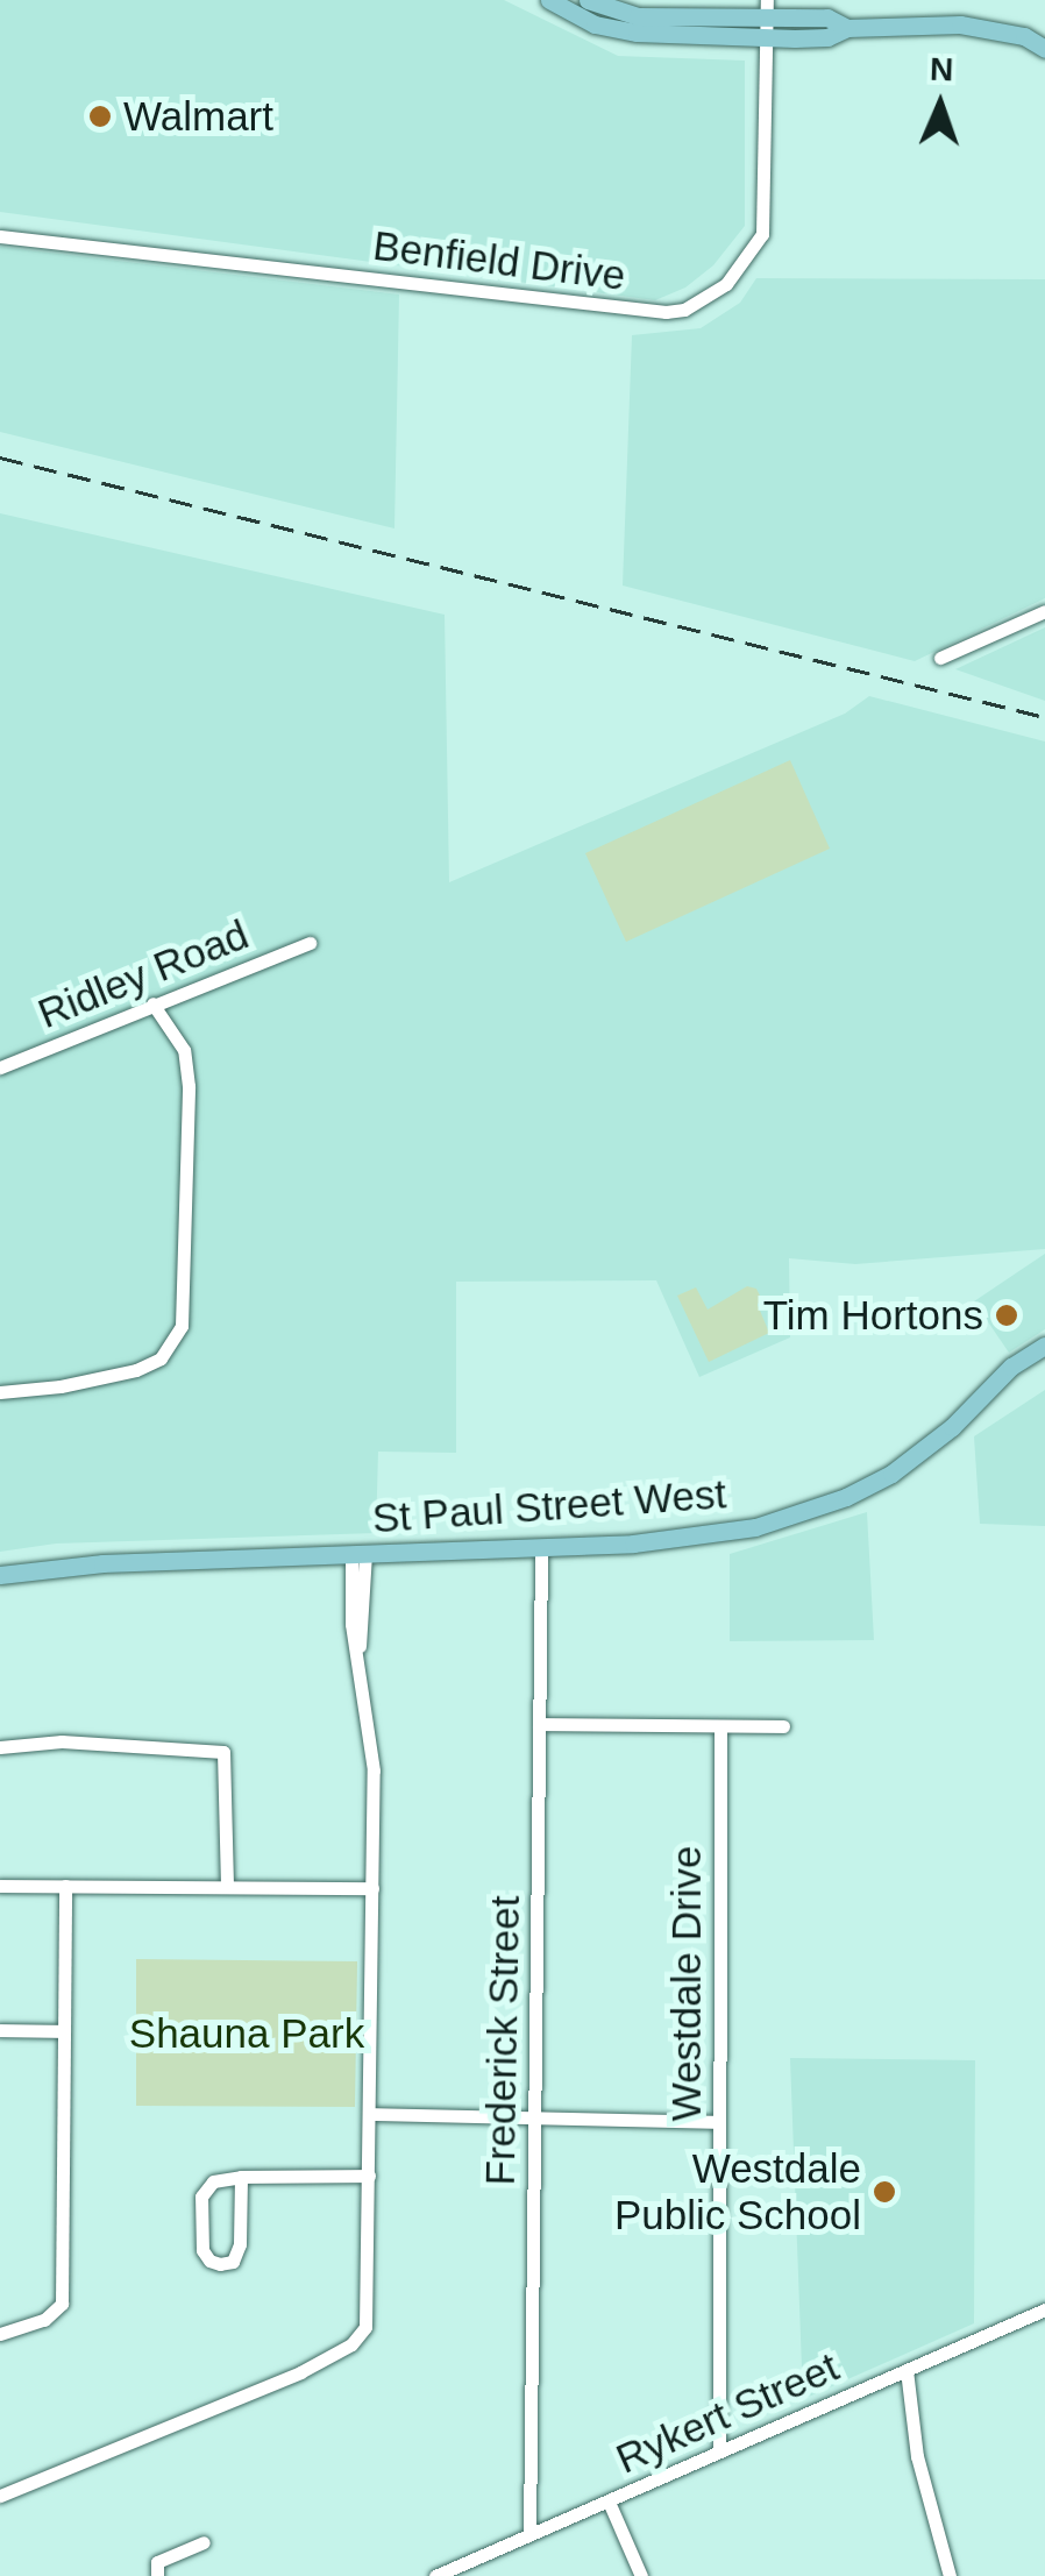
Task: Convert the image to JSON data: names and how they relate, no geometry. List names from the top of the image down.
{
  "streets": {
    "main road": ["St Paul Street West"],
    "street": [
      "Benfield Drive",
      "Ridley Road",
      "Westdale Drive",
      "Frederick Street",
      "Rykert Street"
    ]
  },
  "crossings": [
    ["St Paul Street West", "Frederick Street"],
    ["Westdale Drive", "Rykert Street"],
    ["Frederick Street", "Rykert Street"]
  ],
  "parks": ["Shauna Park"],
  "places": ["Walmart", "Tim Hortons", "Westdale Public School"],
  "north": "top"
}
